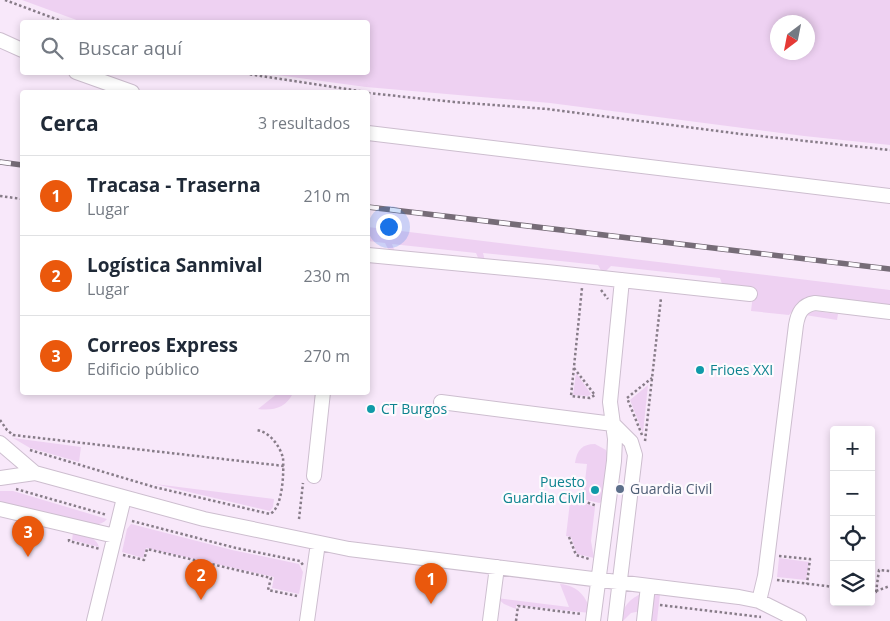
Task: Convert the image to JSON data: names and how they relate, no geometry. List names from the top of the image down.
{
  "places": [
    "Frioes XXI",
    "CT Burgos",
    "Guardia Civil",
    "Puesto Guardia Civil"
  ],
  "north": "bottom left",
  "page": {
    "search": "Buscar aquí",
    "heading": ["Cerca", "3 resultados"],
    "list": [
      {
        "mark": "1",
        "name": "Tracasa - Traserna",
        "note": "Lugar",
        "value": "210 m"
      },
      {
        "mark": "2",
        "name": "Logística Sanmival",
        "note": "Lugar",
        "value": "230 m"
      },
      {
        "mark": "3",
        "name": "Correos Express",
        "note": "Edificio público",
        "value": "270 m"
      }
    ],
    "map_buttons": ["+", "−"],
    "pins": ["3", "2", "1"]
  }
}
